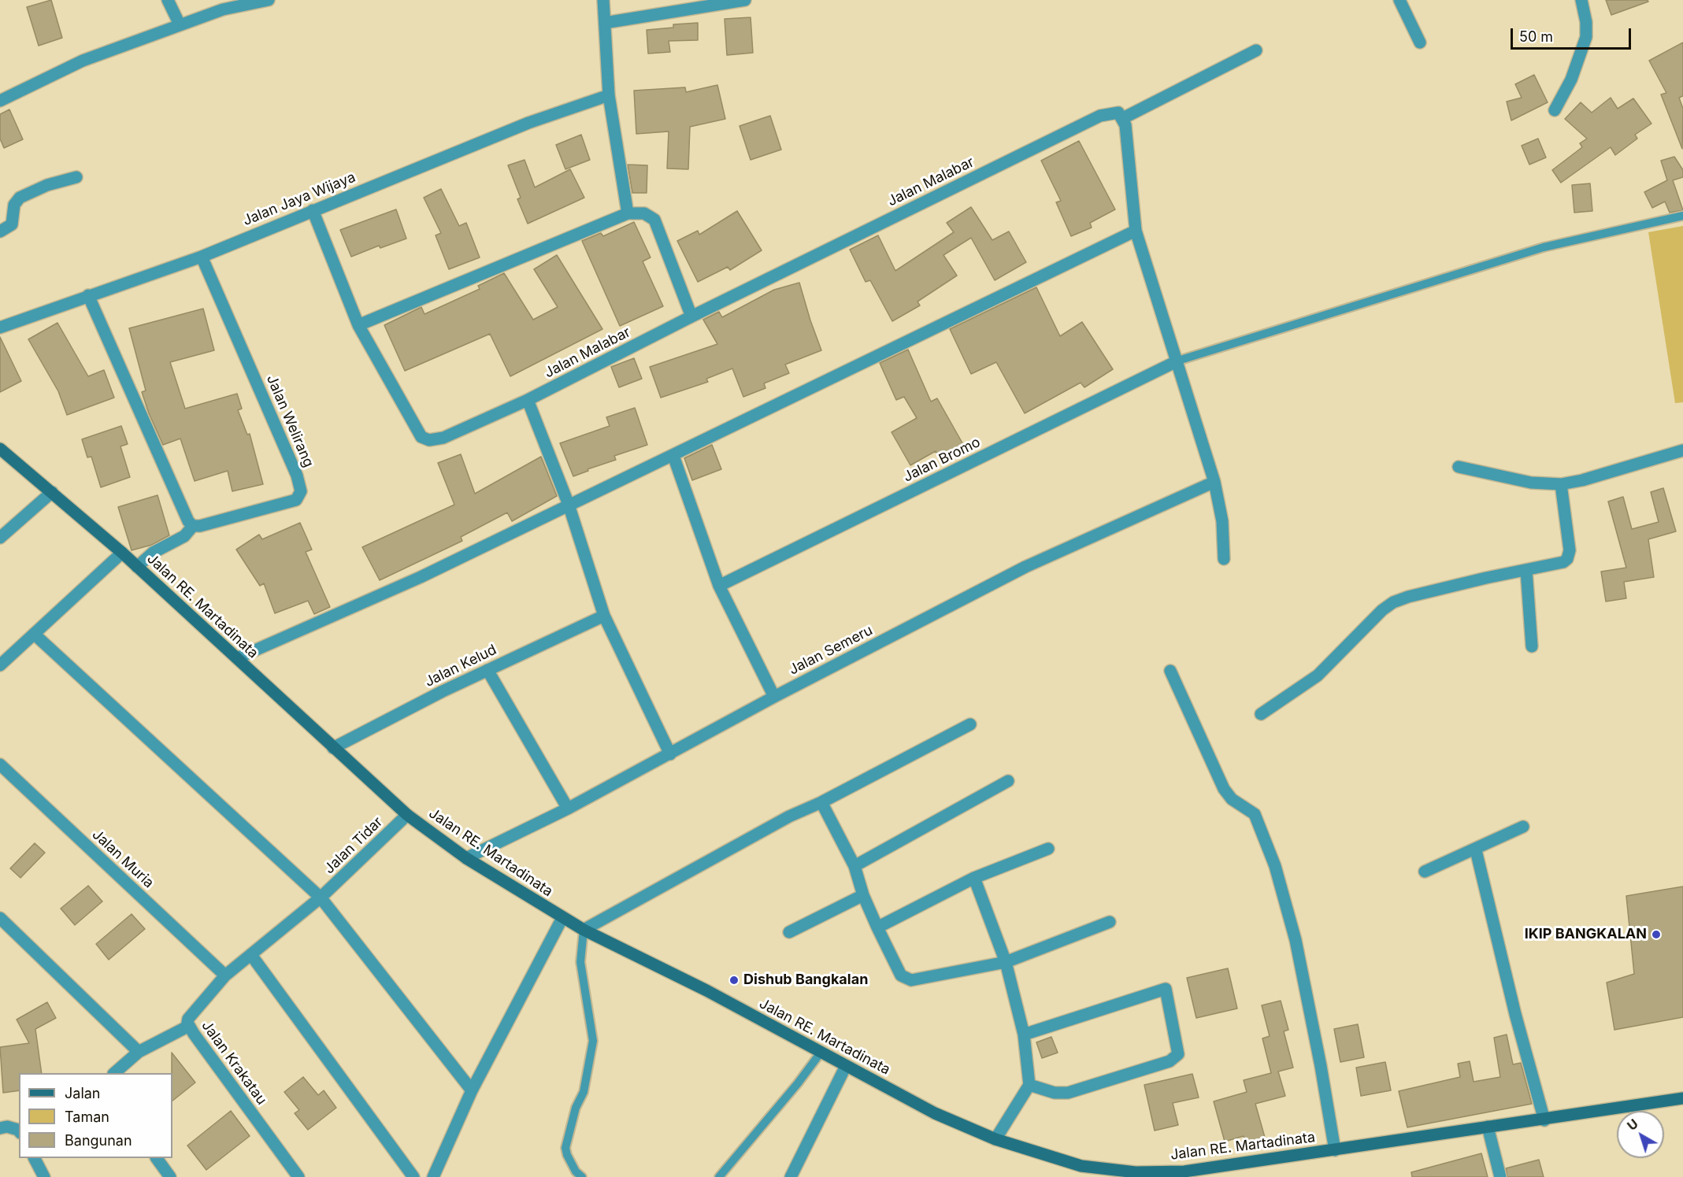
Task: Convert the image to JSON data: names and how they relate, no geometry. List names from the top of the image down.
{
  "streets": {
    "main road": ["Jalan RE. Martadinata"],
    "street": [
      "Jalan Malabar",
      "Jalan Jaya Wijaya",
      "Jalan Welirang",
      "Jalan Bromo",
      "Jalan Semeru",
      "Jalan Kelud",
      "Jalan Tidar",
      "Jalan Muria",
      "Jalan Krakatau"
    ]
  },
  "crossings": [
    ["Jalan Jaya Wijaya", "Jalan Welirang"],
    ["Jalan RE. Martadinata", "Jalan Semeru"],
    ["Jalan RE. Martadinata", "Jalan Kelud"],
    ["Jalan RE. Martadinata", "Jalan Tidar"],
    ["Jalan Tidar", "Jalan Krakatau"],
    ["Jalan Muria", "Jalan Krakatau"]
  ],
  "places": ["IKIP BANGKALAN", "Dishub Bangkalan"],
  "legend": ["Jalan", "Taman", "Bangunan"],
  "scale_bar": "50 m",
  "north": "top left"
}
